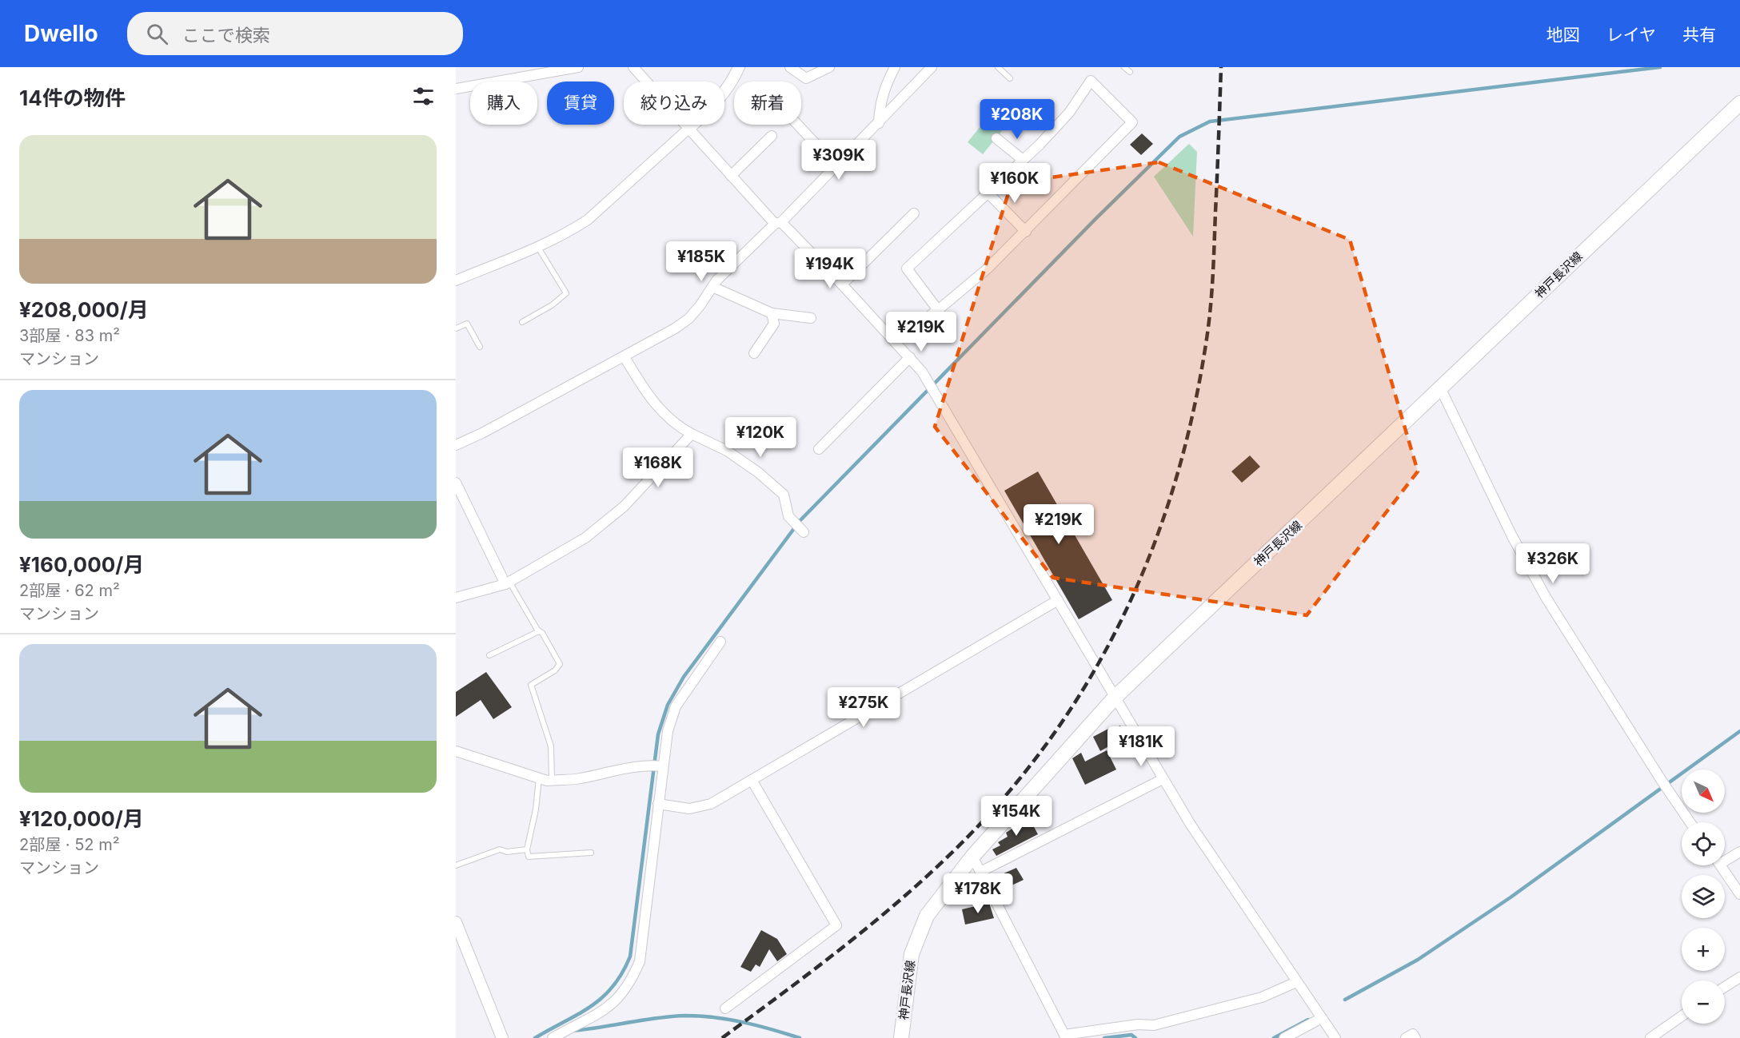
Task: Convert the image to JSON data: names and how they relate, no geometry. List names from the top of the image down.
{
  "streets": {
    "main road": ["神戸長沢線"]
  },
  "north": "bottom right",
  "page": {
    "header": "Dwello",
    "search": "ここで検索",
    "nav": ["地図", "レイヤ", "共有"],
    "heading": "14件の物件",
    "chip": [
      "購入",
      "賃貸",
      "絞り込み",
      "新着"
    ],
    "price": [
      "¥208K",
      "¥309K",
      "¥160K",
      "¥185K",
      "¥194K",
      "¥219K",
      "¥120K",
      "¥168K",
      "¥219K",
      "¥326K",
      "¥275K",
      "¥181K",
      "¥154K",
      "¥178K"
    ],
    "list": [
      {
        "name": "¥208,000/月",
        "note": "3部屋 · 83 m² · マンション"
      },
      {
        "name": "¥160,000/月",
        "note": "2部屋 · 62 m² · マンション"
      },
      {
        "name": "¥120,000/月",
        "note": "2部屋 · 52 m² · マンション"
      }
    ],
    "map_buttons": ["+", "−"]
  }
}
